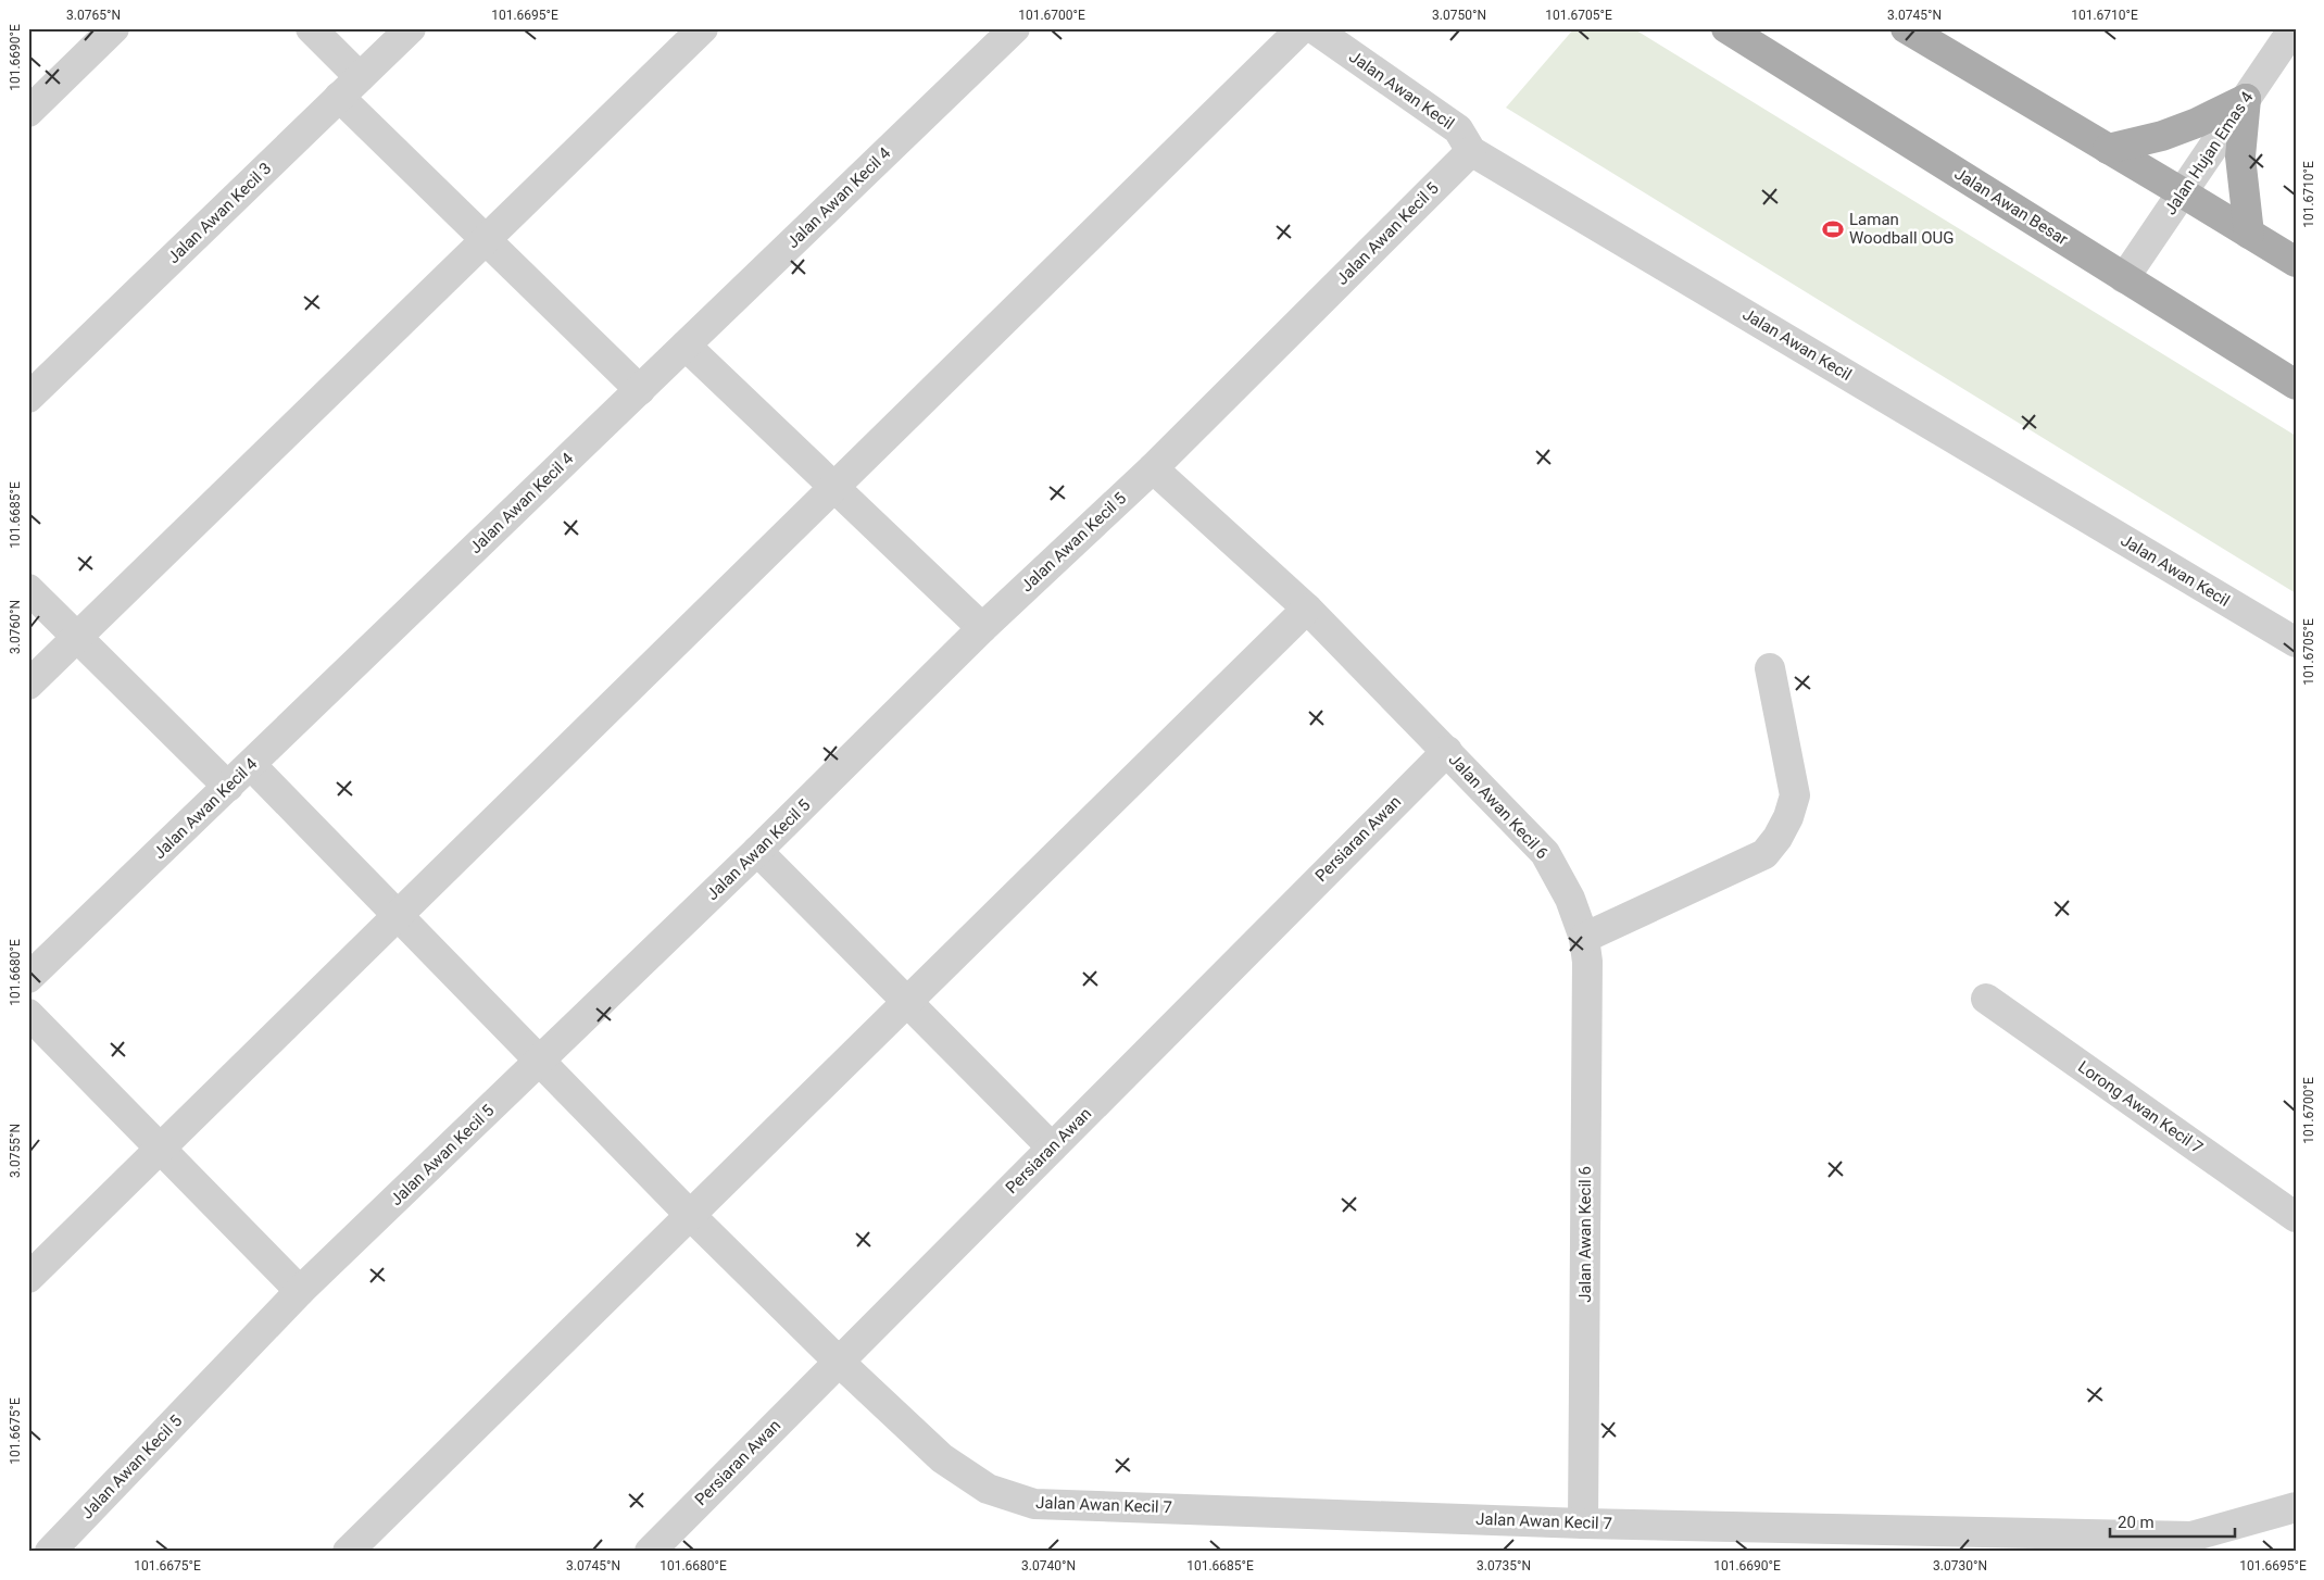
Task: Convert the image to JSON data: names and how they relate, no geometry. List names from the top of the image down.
{
  "streets": {
    "main road": ["Jalan Awan Besar"],
    "street": [
      "Jalan Awan Kecil",
      "Jalan Hujan Emas 4",
      "Jalan Awan Kecil 4",
      "Jalan Awan Kecil 3",
      "Jalan Awan Kecil 5",
      "Jalan Awan Kecil 6",
      "Persiaran Awan",
      "Lorong Awan Kecil 7",
      "Jalan Awan Kecil 7"
    ]
  },
  "crossings": [
    ["Jalan Awan Kecil", "Jalan Awan Kecil 5"],
    ["Jalan Hujan Emas 4", "Jalan Awan Besar"],
    ["Jalan Awan Kecil 4", "Jalan Awan Kecil 7"],
    ["Jalan Awan Kecil 5", "Jalan Awan Kecil 6"],
    ["Jalan Awan Kecil 5", "Jalan Awan Kecil 7"],
    ["Jalan Awan Kecil 6", "Persiaran Awan"],
    ["Jalan Awan Kecil 6", "Jalan Awan Kecil 7"],
    ["Persiaran Awan", "Jalan Awan Kecil 7"]
  ],
  "places": {
    "sports": ["Laman Woodball OUG"]
  },
  "scale_bar": "20 m",
  "coordinates": [
    "3.0765°N",
    "101.6695°E",
    "101.6700°E",
    "3.0750°N",
    "101.6705°E",
    "3.0745°N",
    "101.6710°E",
    "101.6690°E",
    "101.6685°E",
    "3.0760°N",
    "101.6680°E",
    "3.0755°N",
    "101.6675°E",
    "3.0740°N",
    "3.0735°N",
    "3.0730°N"
  ]
}
